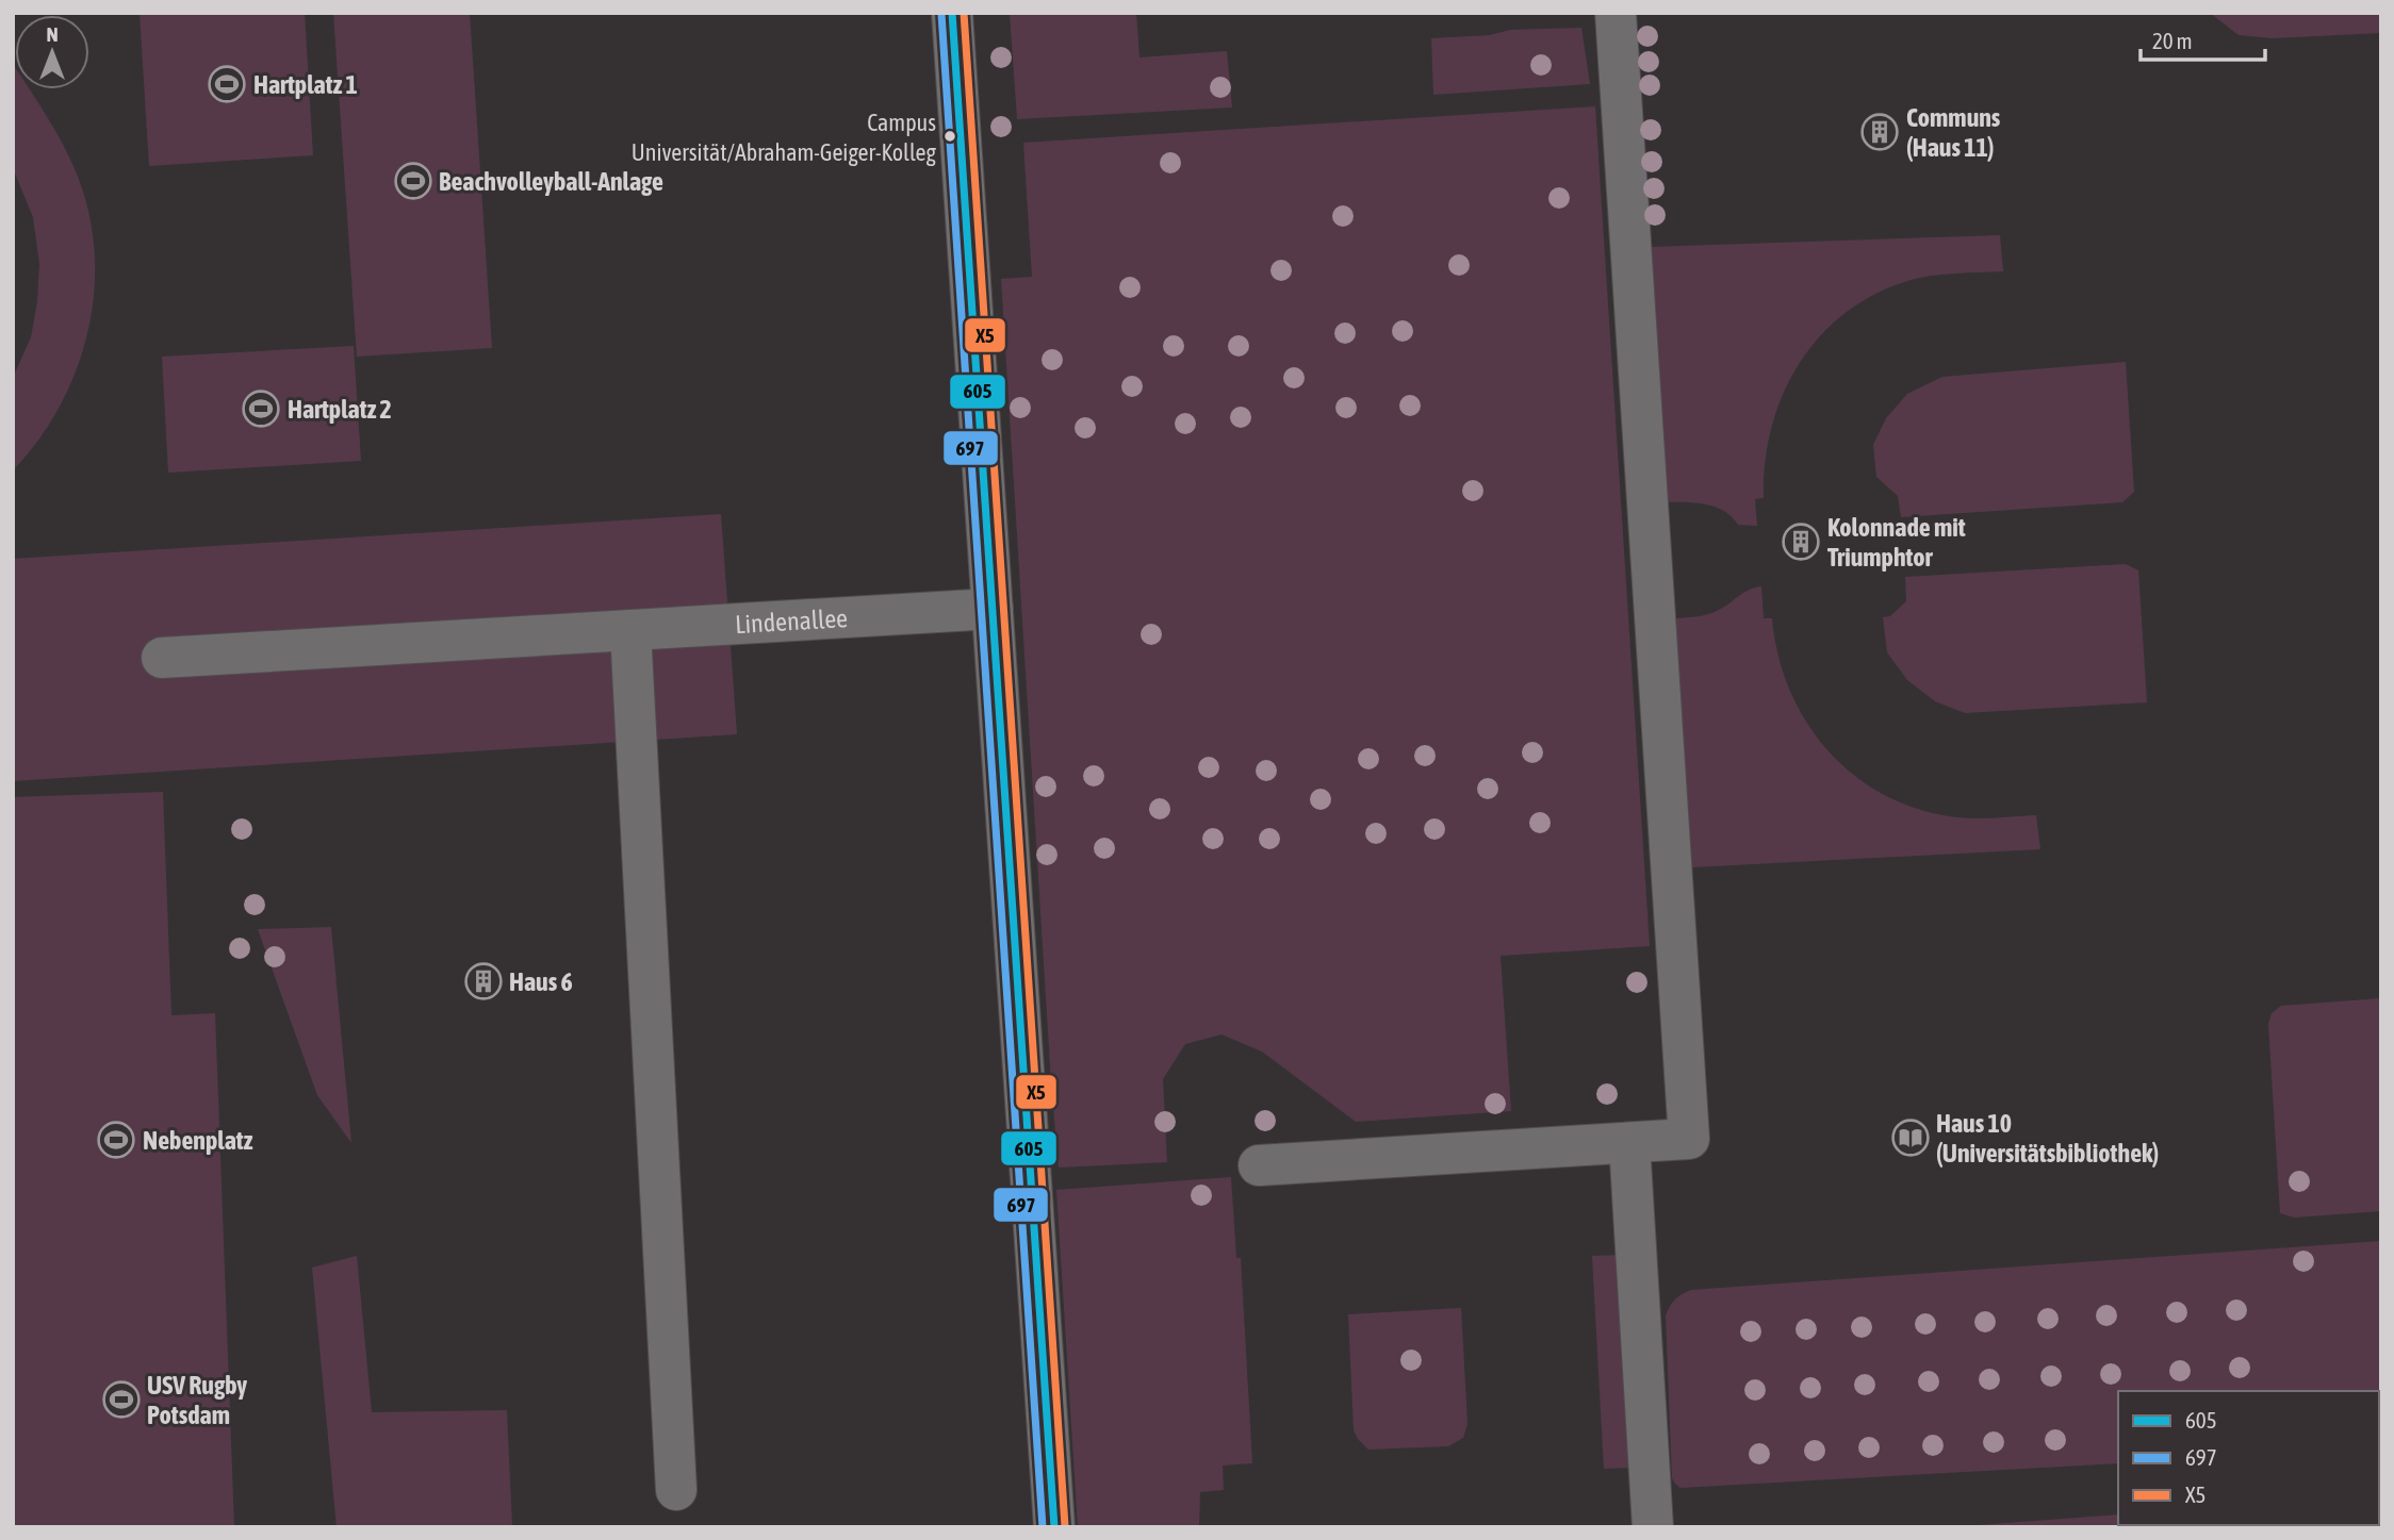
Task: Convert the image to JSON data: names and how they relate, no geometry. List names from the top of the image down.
{
  "streets": {
    "street": ["Lindenallee"]
  },
  "places": {
    "sports": [
      "Hartplatz 1",
      "Beachvolleyball-Anlage",
      "Hartplatz 2",
      "Nebenplatz",
      "USV Rugby Potsdam"
    ],
    "building": ["Communs (Haus 11)", "Kolonnade mit Triumphtor", "Haus 6"],
    "other": ["Campus Universität/Abraham-Geiger-Kolleg"],
    "library": ["Haus 10 (Universitätsbibliothek)"]
  },
  "lines": ["transit line 605", "transit line X5", "transit line 697"],
  "legend": ["605", "697", "X5"],
  "scale_bar": "20 m",
  "north": "top"
}
